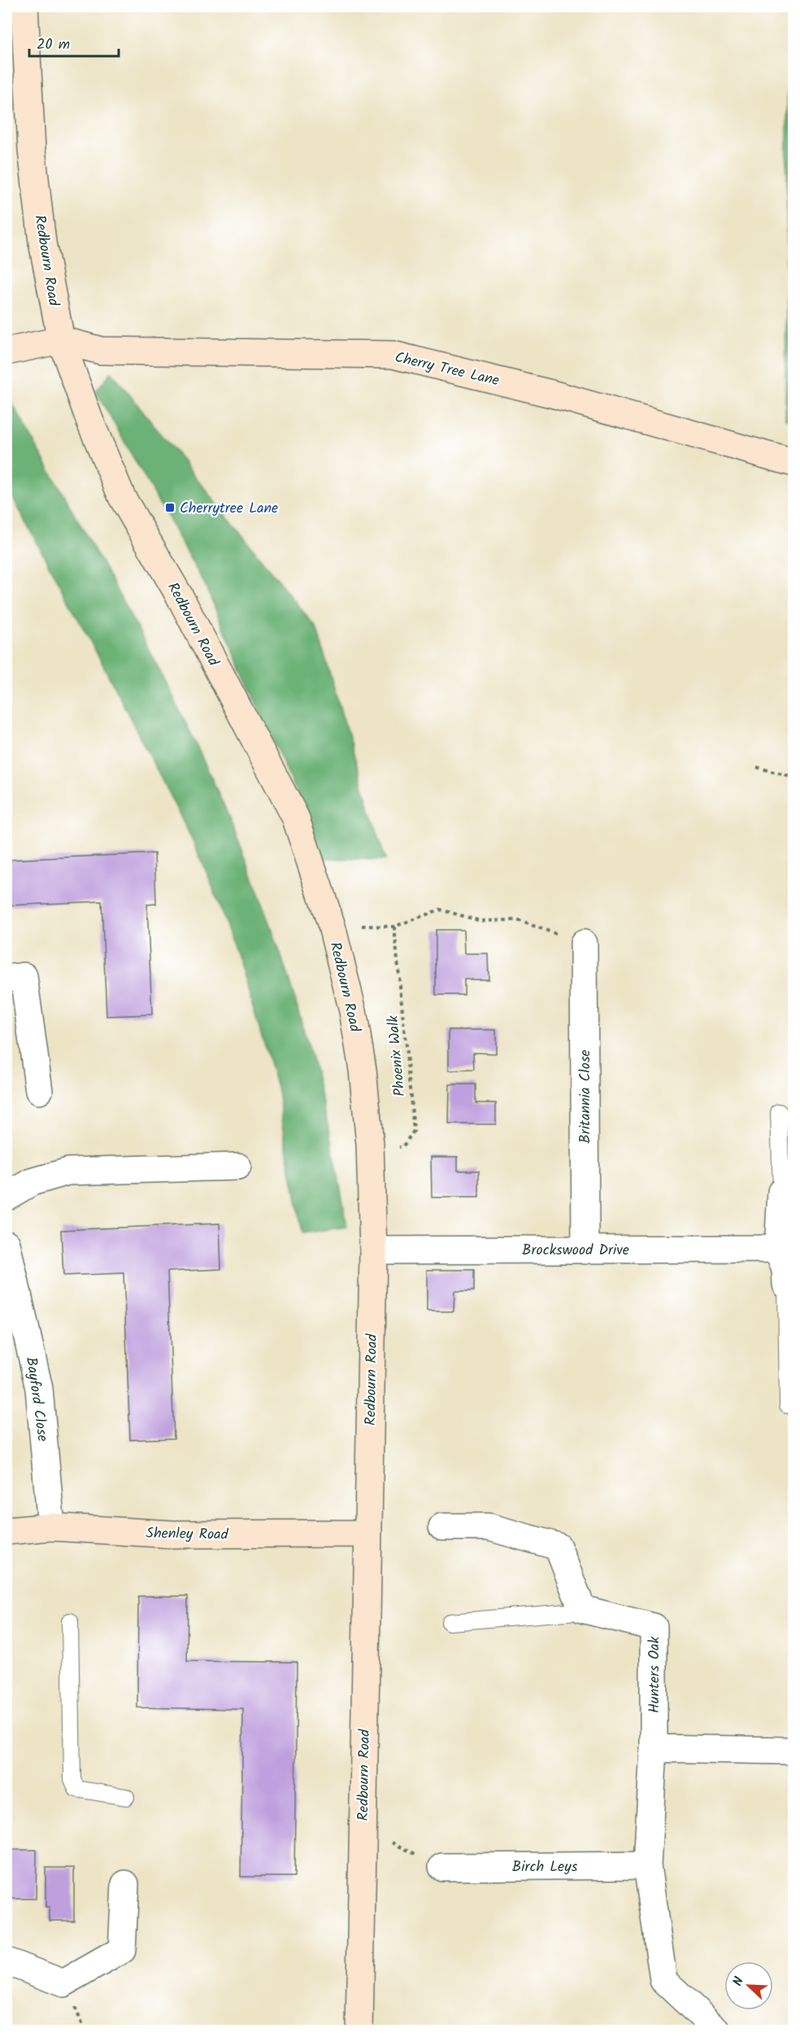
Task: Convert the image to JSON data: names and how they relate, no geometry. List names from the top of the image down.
{
  "streets": {
    "main road": ["Redbourn Road", "Cherry Tree Lane", "Shenley Road"],
    "street": [
      "Britannia Close",
      "Brockswood Drive",
      "Bayford Close",
      "Hunters Oak",
      "Birch Leys"
    ],
    "path": ["Phoenix Walk"]
  },
  "crossings": [
    ["Redbourn Road", "Cherry Tree Lane"],
    ["Redbourn Road", "Phoenix Walk"],
    ["Redbourn Road", "Brockswood Drive"],
    ["Redbourn Road", "Shenley Road"],
    ["Britannia Close", "Brockswood Drive"],
    ["Bayford Close", "Shenley Road"],
    ["Hunters Oak", "Birch Leys"]
  ],
  "places": {
    "transit": ["Cherrytree Lane"]
  },
  "scale_bar": "20 m",
  "north": "top left"
}
